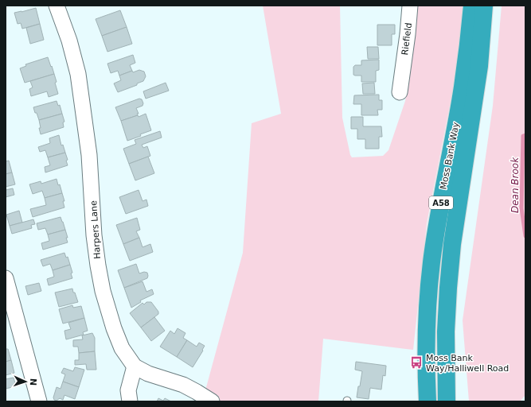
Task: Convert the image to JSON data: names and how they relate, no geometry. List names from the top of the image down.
{
  "streets": {
    "highway": ["Moss Bank Way", "A58"],
    "street": ["Riefield", "Harpers Lane"]
  },
  "water": ["Dean Brook"],
  "places": {
    "bus stop": ["Moss Bank Way/Halliwell Road"]
  },
  "north": "right"
}
